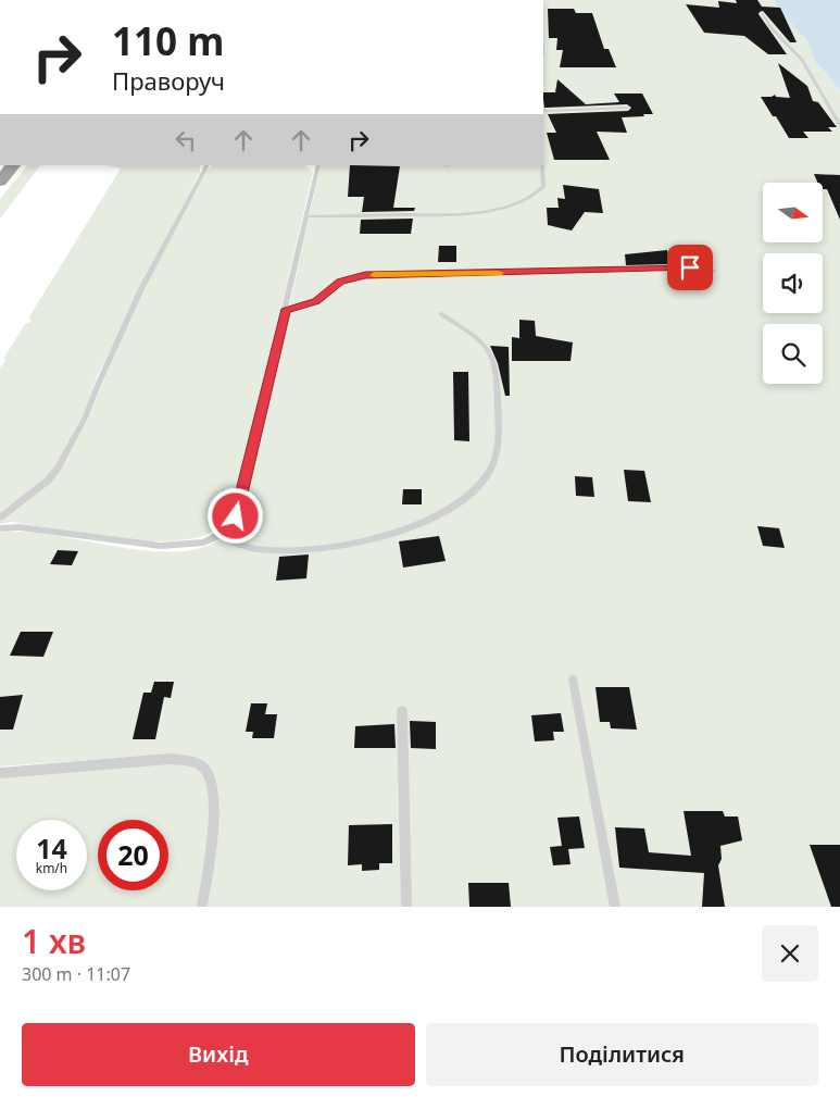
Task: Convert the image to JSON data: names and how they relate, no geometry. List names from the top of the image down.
{
  "north": "right",
  "page": {
    "turn": ["110 m", "Праворуч"],
    "speed": "14 km/h",
    "limit": "20",
    "heading": ["1 хв", "300 m · 11:07"],
    "buttons": ["Вихід", "Поділитися"]
  }
}
